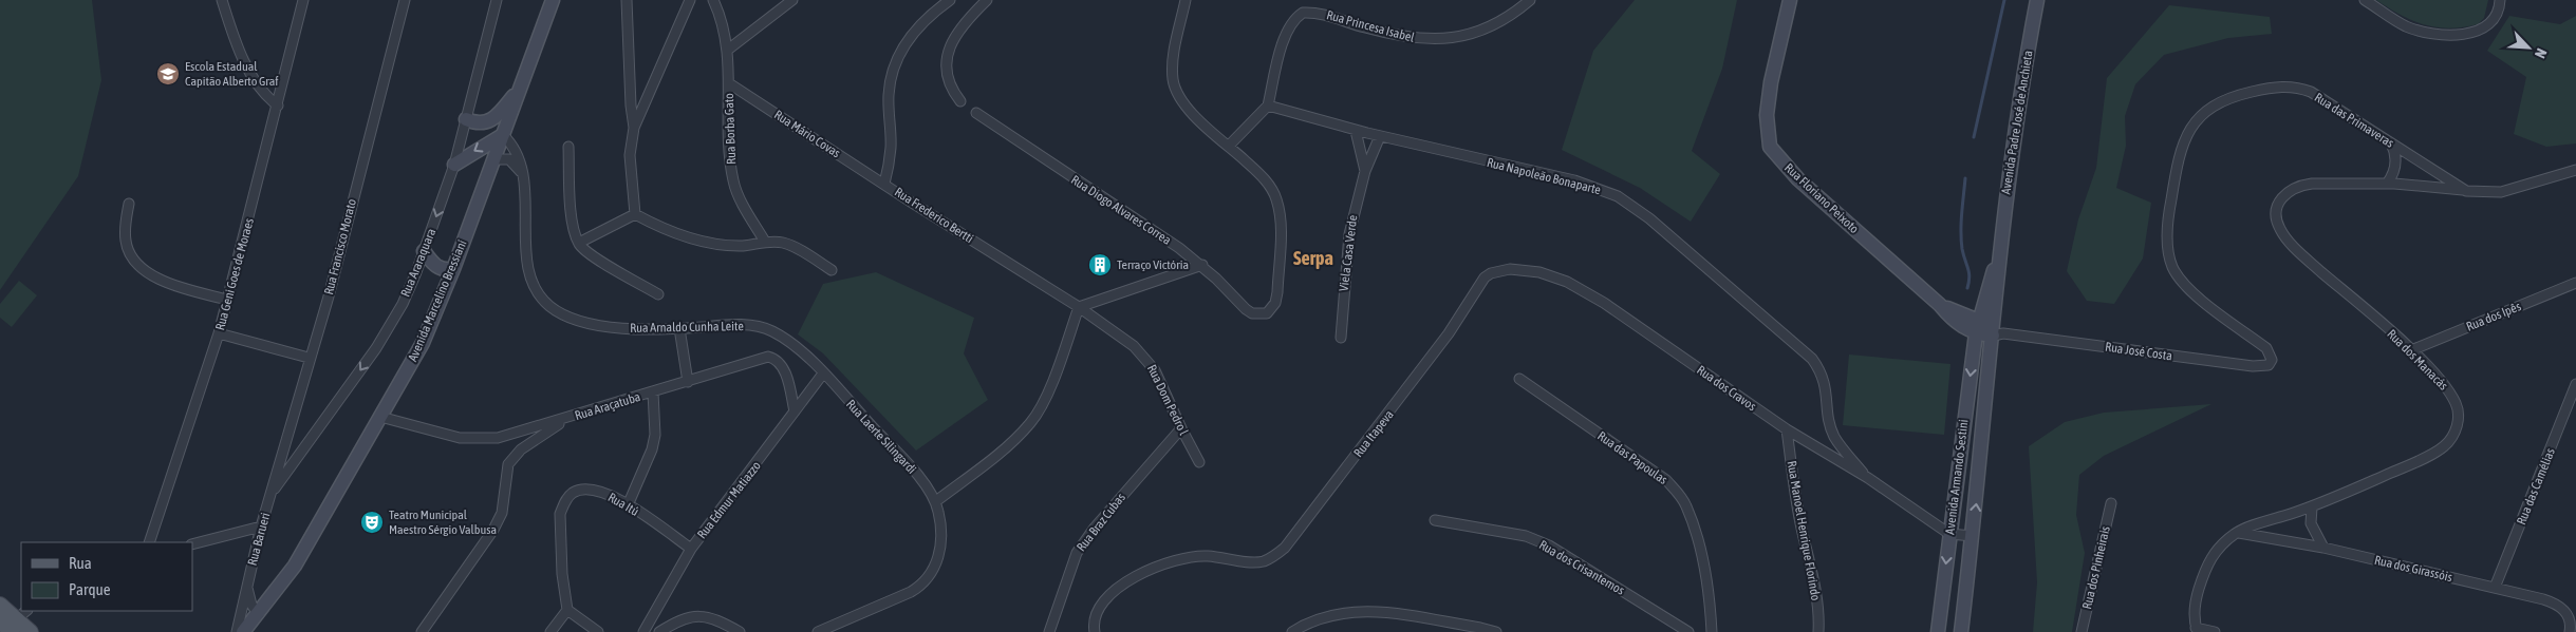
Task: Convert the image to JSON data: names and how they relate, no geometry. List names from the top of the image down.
{
  "streets": {
    "street": [
      "Rua Princesa Isabel",
      "Rua das Primaveras",
      "Avenida Padre José de Anchieta",
      "Rua Borba Gato",
      "Rua Mário Covas",
      "Rua Napoleão Bonaparte",
      "Rua Floriano Peixoto",
      "Rua Diogo Alvares Correa",
      "Rua Frederico Bertti",
      "Rua Francisco Morato",
      "Viela Casa Verde",
      "Rua Araraquara",
      "Rua Geni Goes de Moraes",
      "Avenida Marcelino Bressiani",
      "Rua dos Ipês",
      "Rua Arnaldo Cunha Leite",
      "Rua José Costa",
      "Rua dos Manacás",
      "Rua dos Cravos",
      "Rua Dom Pedro l",
      "Rua Araçatuba",
      "Rua Itapeva",
      "Rua Laerte Silingardi",
      "Rua das Papoulas",
      "Avenida Armando Sestini",
      "Rua das Camélias",
      "Rua Edmur Matiazzo",
      "Rua Itú",
      "Rua Braz Cubas",
      "Rua Manoel Henrique Florindo",
      "Rua Barueri",
      "Rua dos Crisantemos",
      "Rua dos Pinheirais",
      "Rua dos Girassóis"
    ]
  },
  "crossings": [
    ["Rua Princesa Isabel", "Rua Napoleão Bonaparte"],
    ["Rua das Primaveras", "Rua José Costa"],
    ["Rua das Primaveras", "Rua dos Manacás"],
    ["Avenida Padre José de Anchieta", "Avenida Armando Sestini"],
    ["Rua Borba Gato", "Rua Mário Covas"],
    ["Rua Mário Covas", "Rua Frederico Bertti"],
    ["Rua Napoleão Bonaparte", "Viela Casa Verde"],
    ["Rua Napoleão Bonaparte", "Rua dos Cravos"],
    ["Rua Floriano Peixoto", "Rua José Costa"],
    ["Rua Floriano Peixoto", "Avenida Armando Sestini"],
    ["Rua Frederico Bertti", "Rua Dom Pedro l"],
    ["Rua Francisco Morato", "Rua Araraquara"],
    ["Rua Francisco Morato", "Rua Barueri"],
    ["Rua Araraquara", "Rua Barueri"],
    ["Avenida Marcelino Bressiani", "Rua Arnaldo Cunha Leite"],
    ["Avenida Marcelino Bressiani", "Rua Araçatuba"],
    ["Rua dos Ipês", "Rua dos Manacás"],
    ["Rua Arnaldo Cunha Leite", "Rua Laerte Silingardi"],
    ["Rua Arnaldo Cunha Leite", "Rua Edmur Matiazzo"],
    ["Rua José Costa", "Avenida Armando Sestini"],
    ["Rua dos Manacás", "Rua dos Girassóis"],
    ["Rua dos Cravos", "Rua Itapeva"],
    ["Rua dos Cravos", "Avenida Armando Sestini"],
    ["Rua dos Cravos", "Rua Manoel Henrique Florindo"],
    ["Rua Dom Pedro l", "Rua Braz Cubas"],
    ["Rua Araçatuba", "Rua Edmur Matiazzo"],
    ["Rua Laerte Silingardi", "Rua Edmur Matiazzo"],
    ["Rua das Camélias", "Rua dos Girassóis"],
    ["Rua Edmur Matiazzo", "Rua Itú"]
  ],
  "one_way": ["Rua Araraquara"],
  "districts": ["Serpa"],
  "places": {
    "school or university": ["Escola Estadual Capitão Alberto Graf"],
    "building": ["Terraço Victória"],
    "theatre": ["Teatro Municipal Maestro Sérgio Valbusa"]
  },
  "legend": ["Rua", "Parque"],
  "north": "bottom right"
}
